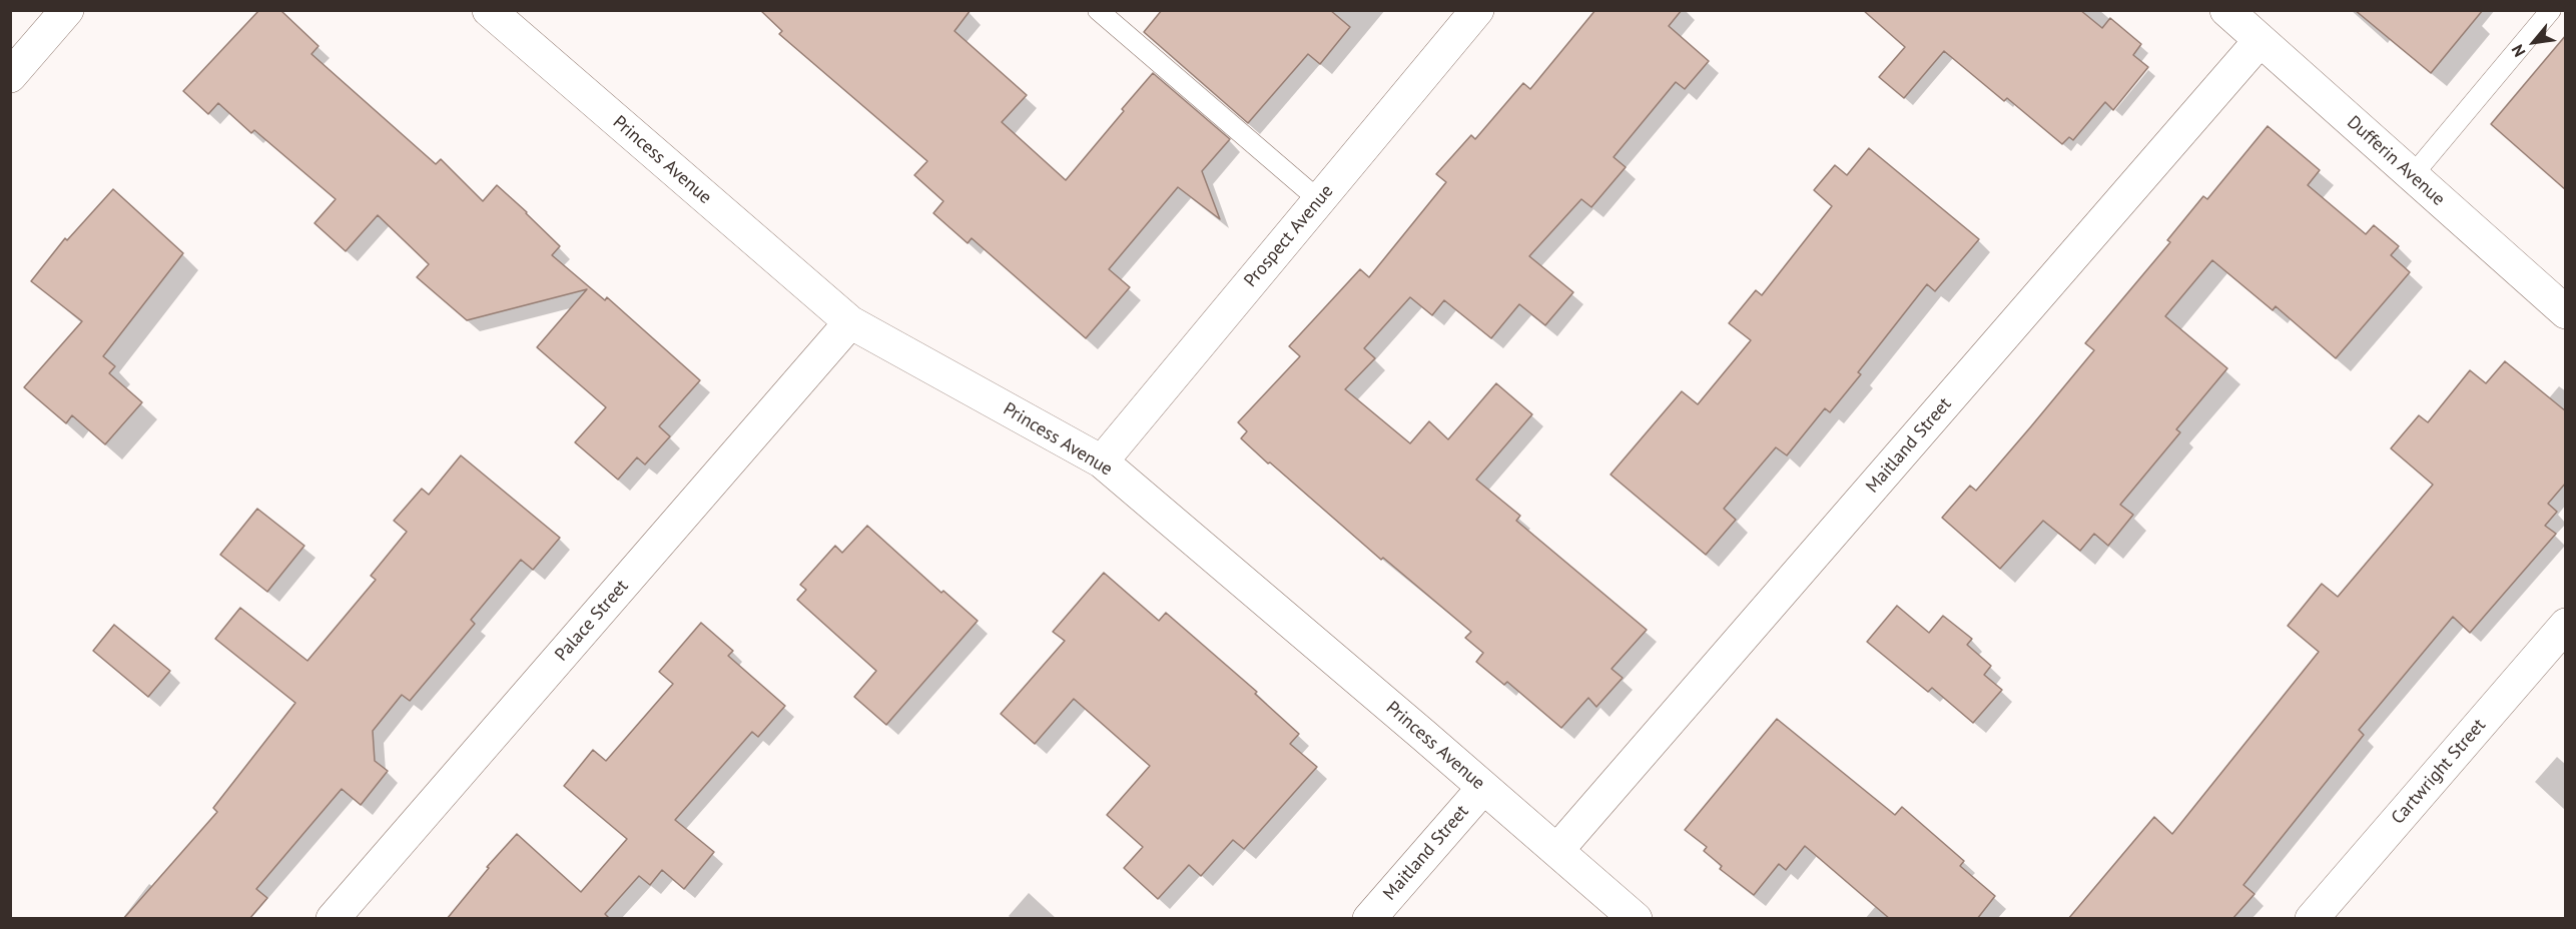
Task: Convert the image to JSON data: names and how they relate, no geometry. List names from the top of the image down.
{
  "streets": {
    "street": [
      "Princess Avenue",
      "Dufferin Avenue",
      "Prospect Avenue",
      "Maitland Street",
      "Palace Street",
      "Cartwright Street"
    ]
  },
  "crossings": [
    ["Princess Avenue", "Prospect Avenue"],
    ["Princess Avenue", "Maitland Street"],
    ["Princess Avenue", "Palace Street"],
    ["Dufferin Avenue", "Maitland Street"]
  ],
  "north": "bottom left"
}
